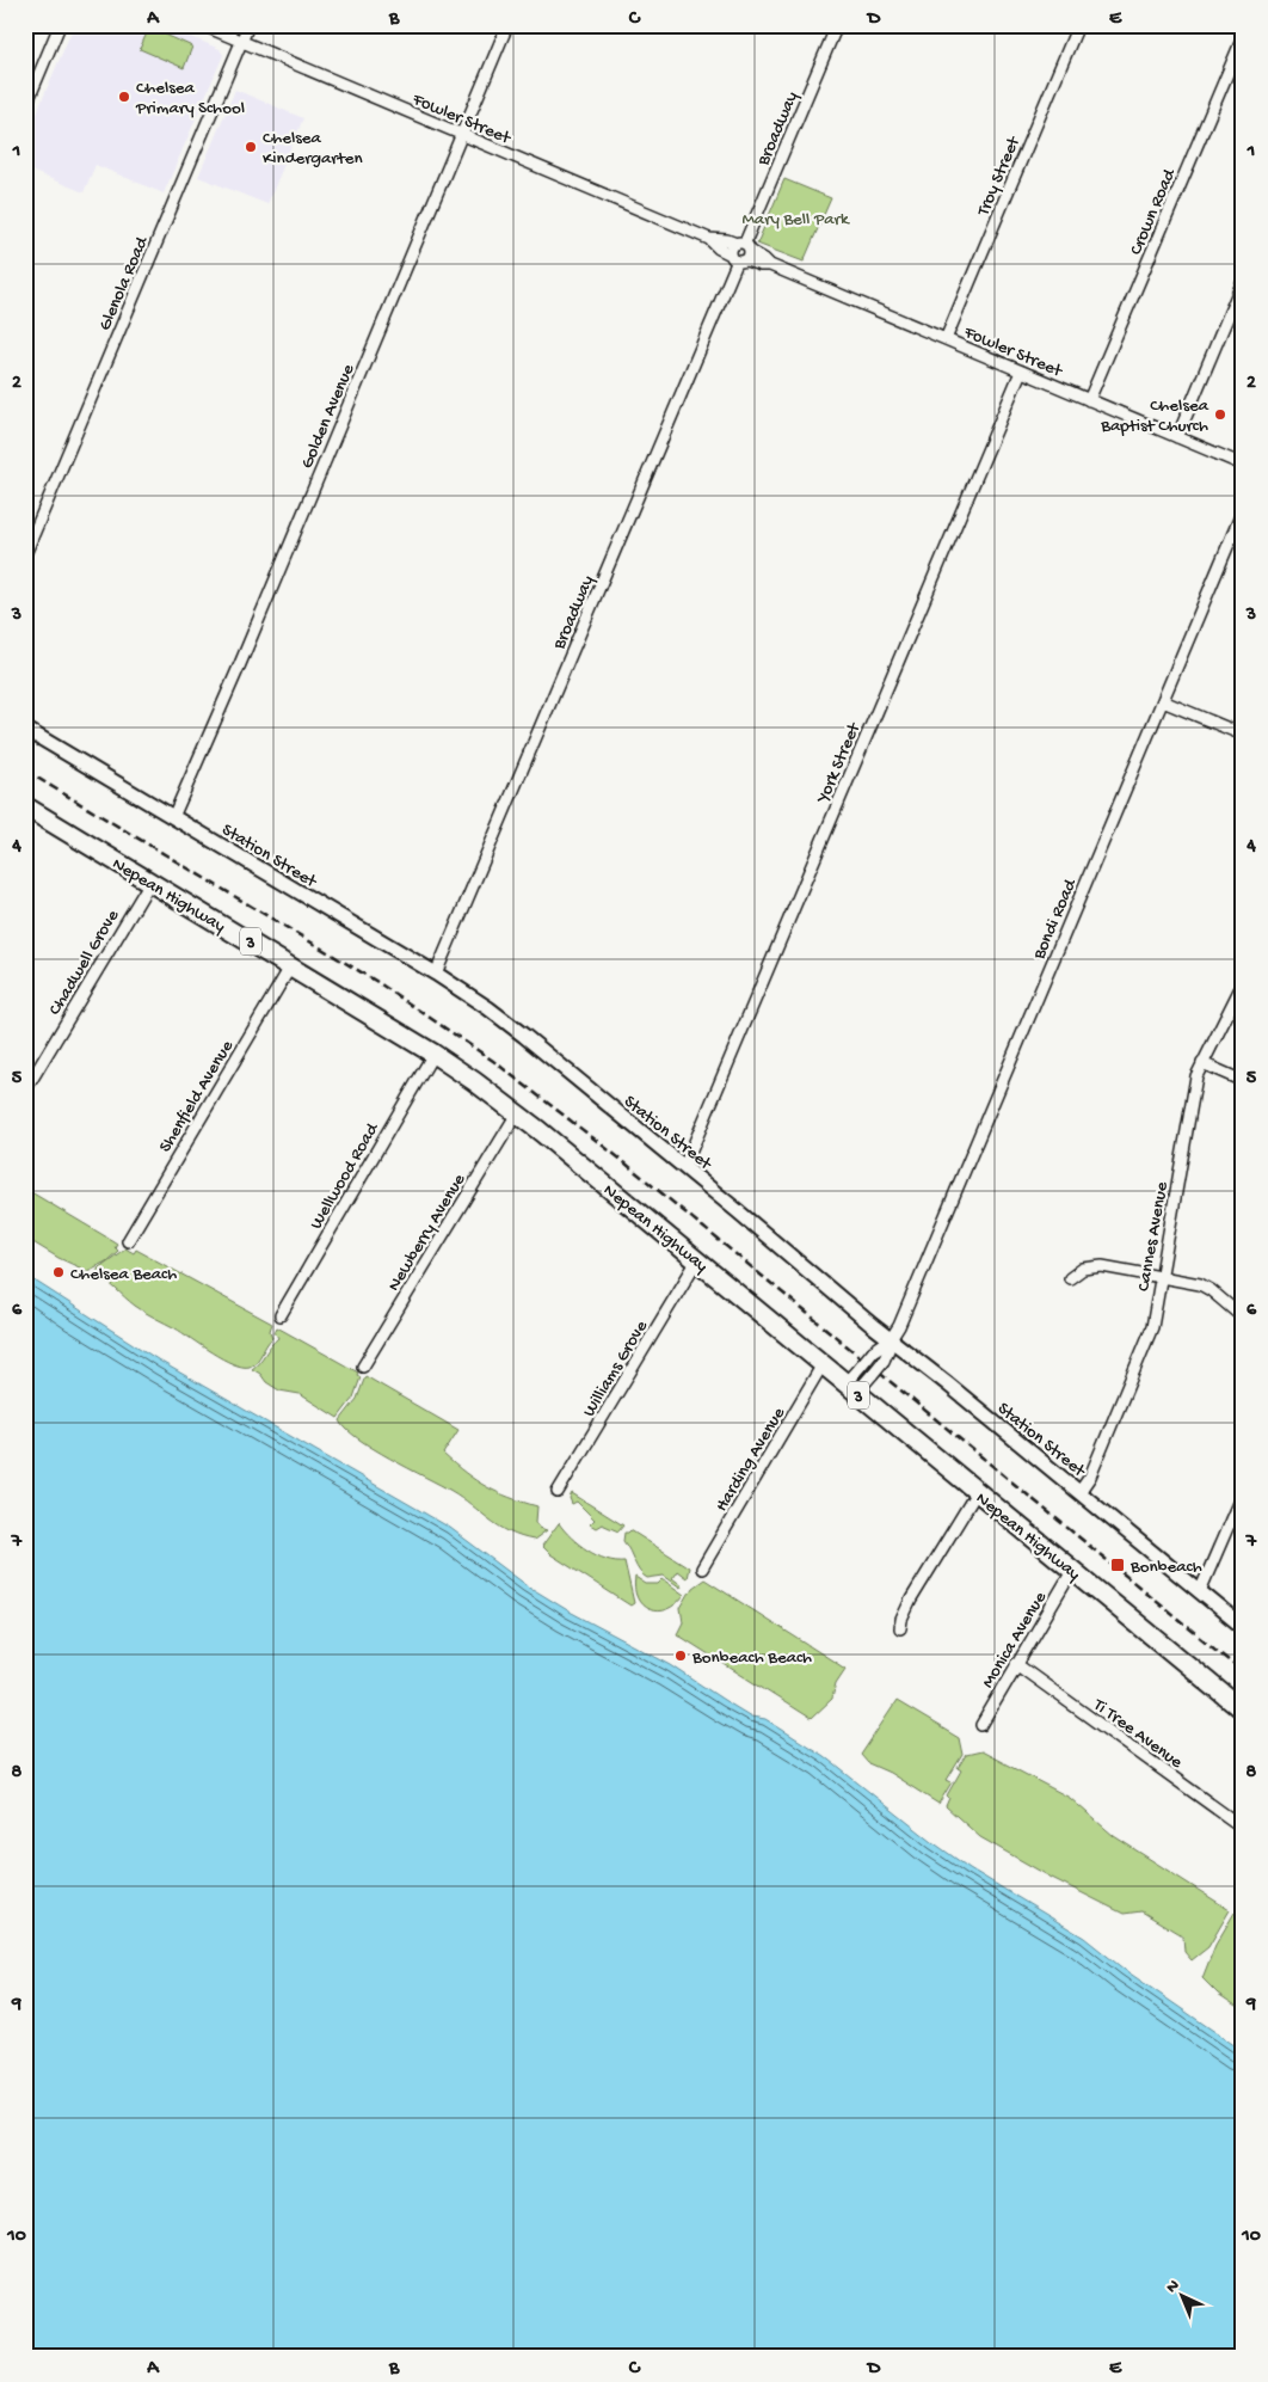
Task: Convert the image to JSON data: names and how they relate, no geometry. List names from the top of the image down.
{
  "streets": {
    "highway": ["Nepean Highway", "3"],
    "street": [
      "Fowler Street",
      "Broadway",
      "Troy Street",
      "Crown Road",
      "Glenola Road",
      "Golden Avenue",
      "York Street",
      "Station Street",
      "Bondi Road",
      "Chadwell Grove",
      "Shenfield Avenue",
      "Wellwood Road",
      "Newberry Avenue",
      "Cannes Avenue",
      "Williams Grove",
      "Harding Avenue",
      "Monica Avenue",
      "Ti Tree Avenue"
    ]
  },
  "crossings": [
    ["Fowler Street", "Broadway"],
    ["Fowler Street", "Troy Street"],
    ["Fowler Street", "Crown Road"],
    ["Fowler Street", "Glenola Road"],
    ["Fowler Street", "Golden Avenue"],
    ["Fowler Street", "York Street"],
    ["Broadway", "Station Street"],
    ["Golden Avenue", "Station Street"],
    ["York Street", "Station Street"],
    ["Station Street", "Bondi Road"],
    ["Station Street", "Cannes Avenue"],
    ["Nepean Highway", "Bondi Road"],
    ["Nepean Highway", "Chadwell Grove"],
    ["Nepean Highway", "Shenfield Avenue"],
    ["Nepean Highway", "Wellwood Road"],
    ["Nepean Highway", "Newberry Avenue"],
    ["Nepean Highway", "Williams Grove"],
    ["Nepean Highway", "Harding Avenue"],
    ["Nepean Highway", "Monica Avenue"],
    ["Monica Avenue", "Ti Tree Avenue"]
  ],
  "parks": ["Mary Bell Park"],
  "places": {
    "other": [
      "Chelsea Primary School",
      "Chelsea Kindergarten",
      "Chelsea Baptist Church",
      "Chelsea Beach",
      "Bonbeach Beach"
    ],
    "transit": ["Bonbeach"]
  },
  "north": "top left",
  "grid": {
    "columns": [
      "A",
      "B",
      "C",
      "D",
      "E"
    ],
    "rows": [
      "1",
      "2",
      "3",
      "4",
      "5",
      "6",
      "7",
      "8",
      "9",
      "10"
    ]
  }
}
